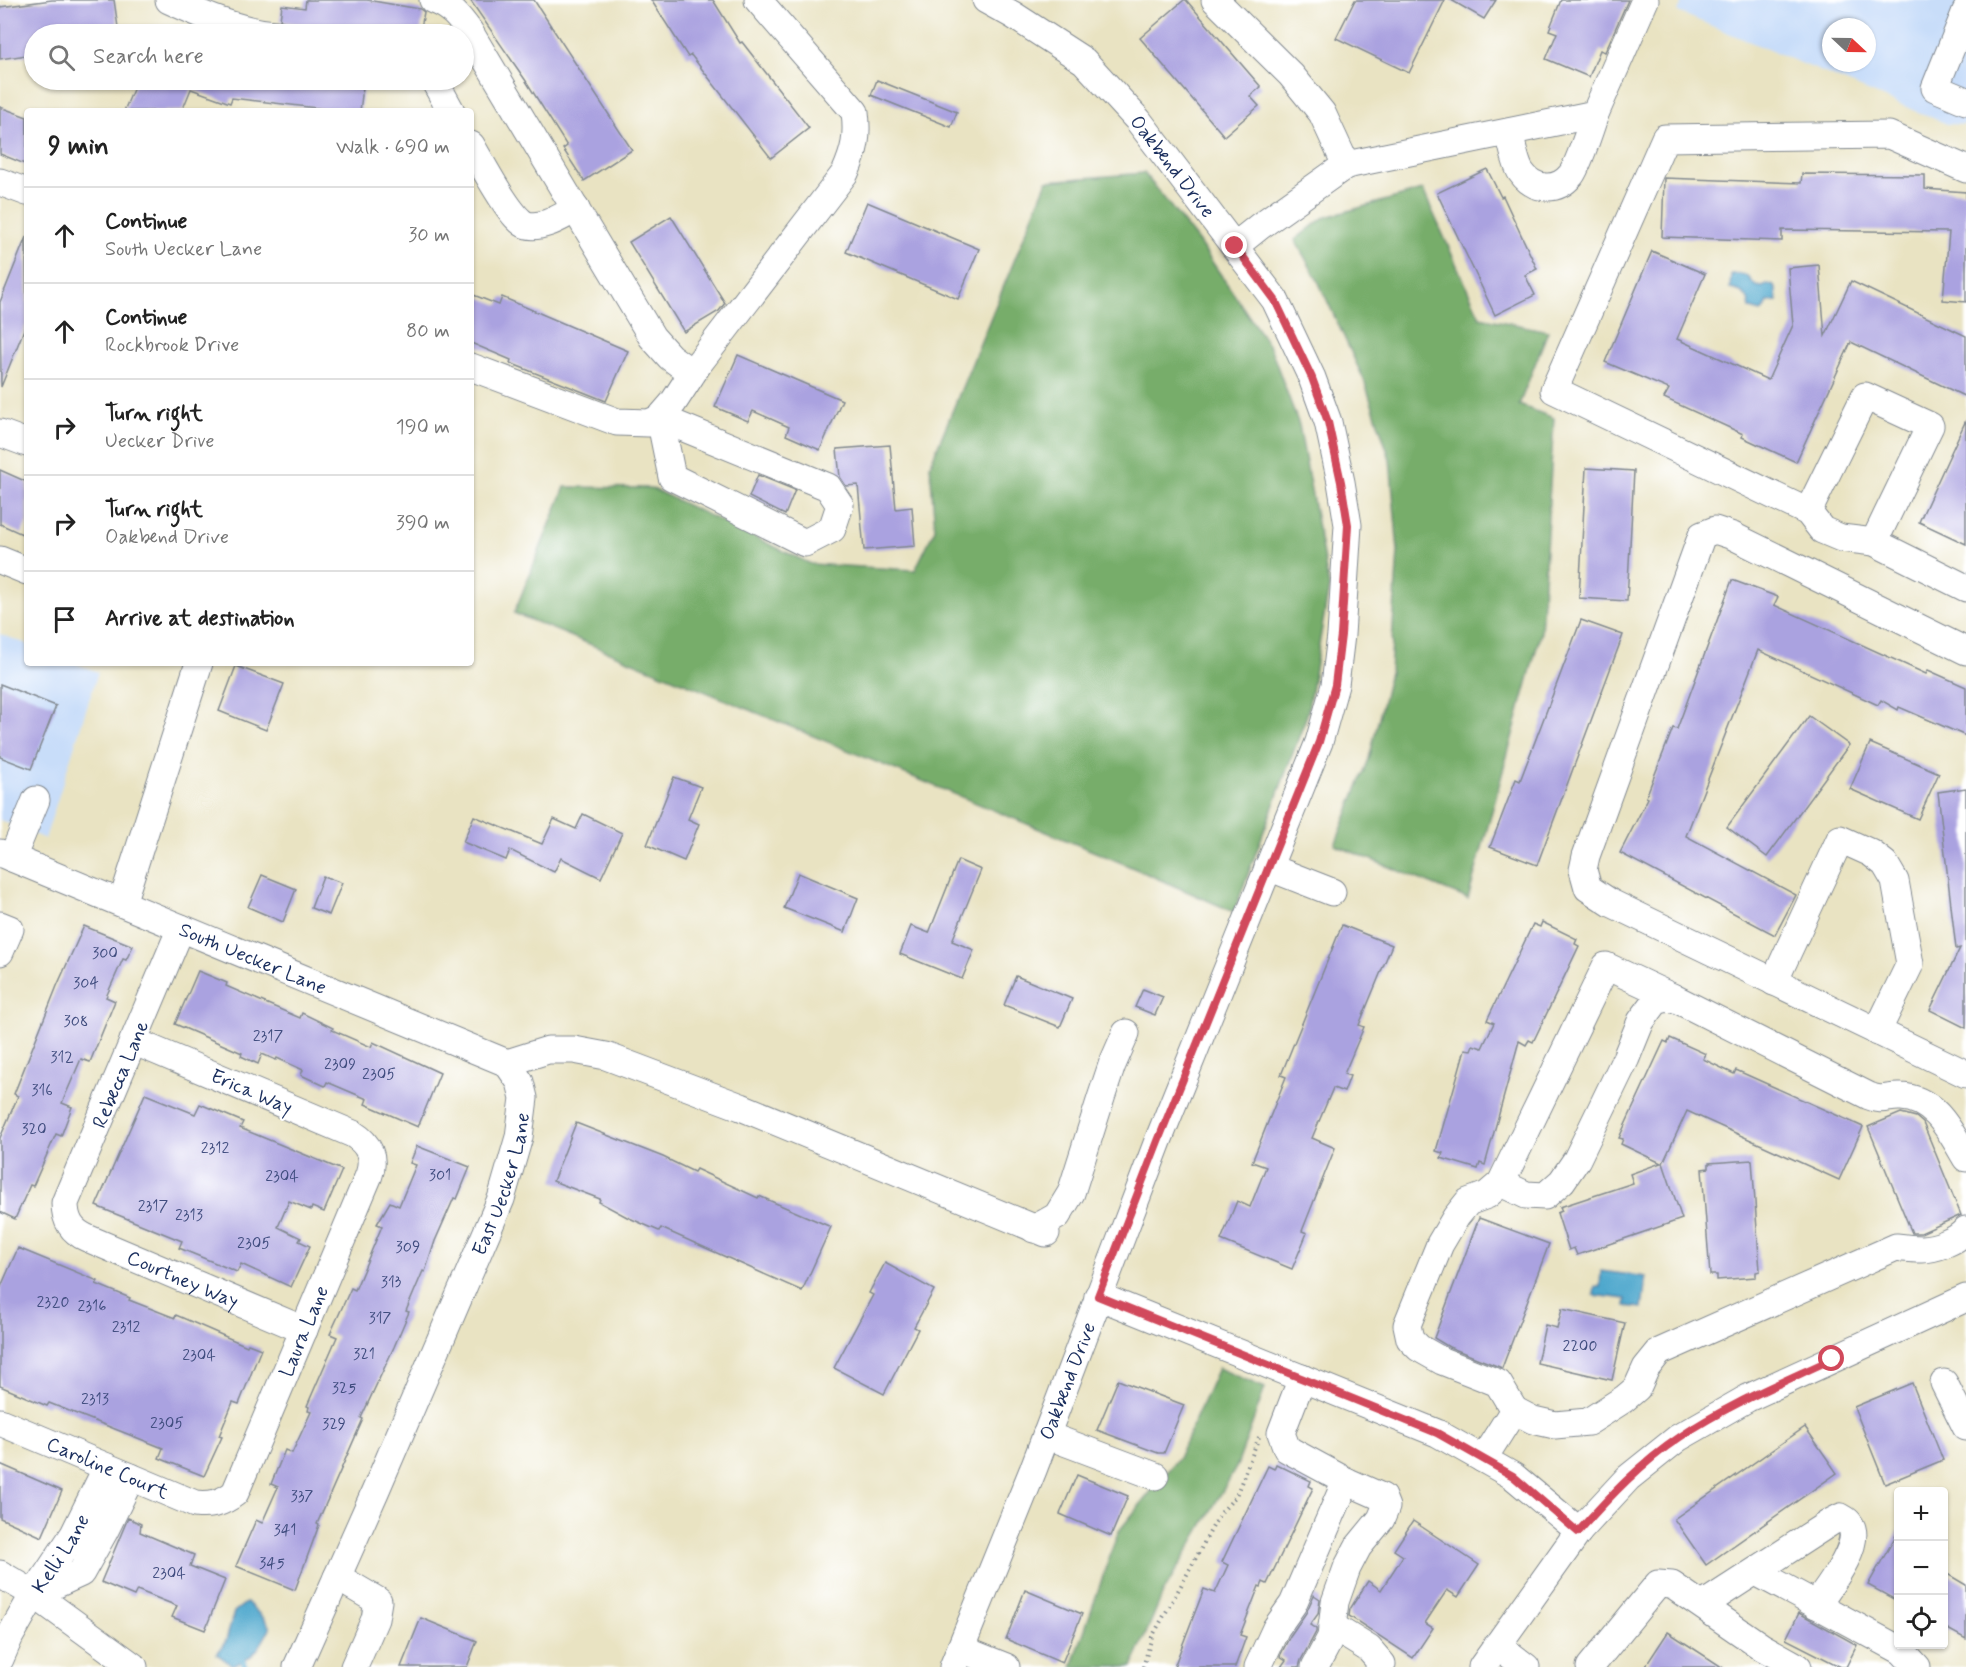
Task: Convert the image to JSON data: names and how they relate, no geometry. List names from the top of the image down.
{
  "streets": {
    "street": [
      "Oakbend Drive",
      "South Uecker Lane",
      "Rebecca Lane",
      "Erica Way",
      "East Uecker Lane",
      "Courtney Way",
      "Laura Lane",
      "Caroline Court",
      "Kelli Lane"
    ]
  },
  "crossings": [
    ["South Uecker Lane", "Rebecca Lane"],
    ["South Uecker Lane", "East Uecker Lane"],
    ["Rebecca Lane", "Erica Way"],
    ["Rebecca Lane", "Courtney Way"],
    ["Erica Way", "Laura Lane"],
    ["Courtney Way", "Laura Lane"],
    ["Laura Lane", "Caroline Court"],
    ["Caroline Court", "Kelli Lane"]
  ],
  "house_numbers": [
    "300",
    "304",
    "308",
    "2317",
    "312",
    "2309",
    "2305",
    "316",
    "320",
    "2312",
    "301",
    "2304",
    "2317",
    "2313",
    "2305",
    "309",
    "313",
    "2320",
    "2316",
    "317",
    "2312",
    "2200",
    "321",
    "2304",
    "325",
    "2313",
    "2305",
    "329",
    "337",
    "341",
    "345",
    "2304"
  ],
  "north": "right",
  "page": {
    "search": "Search here",
    "heading": ["9 min", "Walk · 690 m"],
    "list": [
      ["Continue", "South Uecker Lane", "30 m"],
      ["Continue", "Rockbrook Drive", "80 m"],
      ["Turn right", "Uecker Drive", "190 m"],
      ["Turn right", "Oakbend Drive", "390 m"],
      "Arrive at destination"
    ],
    "map_buttons": ["+", "−"]
  }
}
